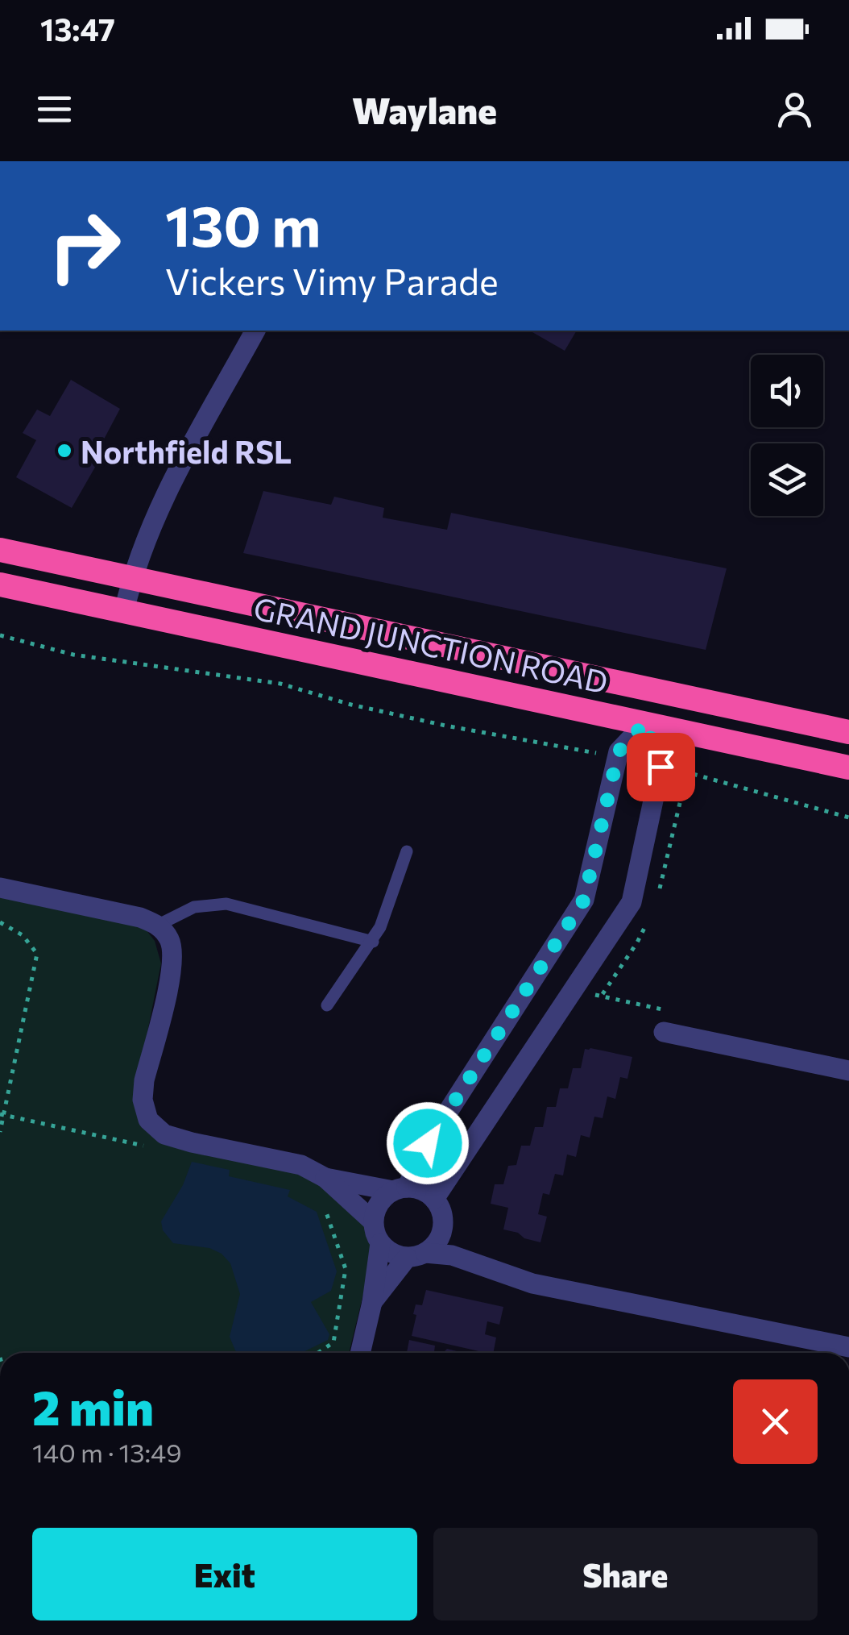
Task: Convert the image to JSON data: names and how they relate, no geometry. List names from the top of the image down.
{
  "streets": {
    "highway": ["GRAND JUNCTION ROAD"]
  },
  "places": ["Northfield RSL"],
  "page": {
    "status": "13:47",
    "header": "Waylane",
    "turn": ["130 m", "Vickers Vimy Parade"],
    "heading": ["2 min", "140 m · 13:49"],
    "buttons": ["Exit", "Share"]
  }
}
